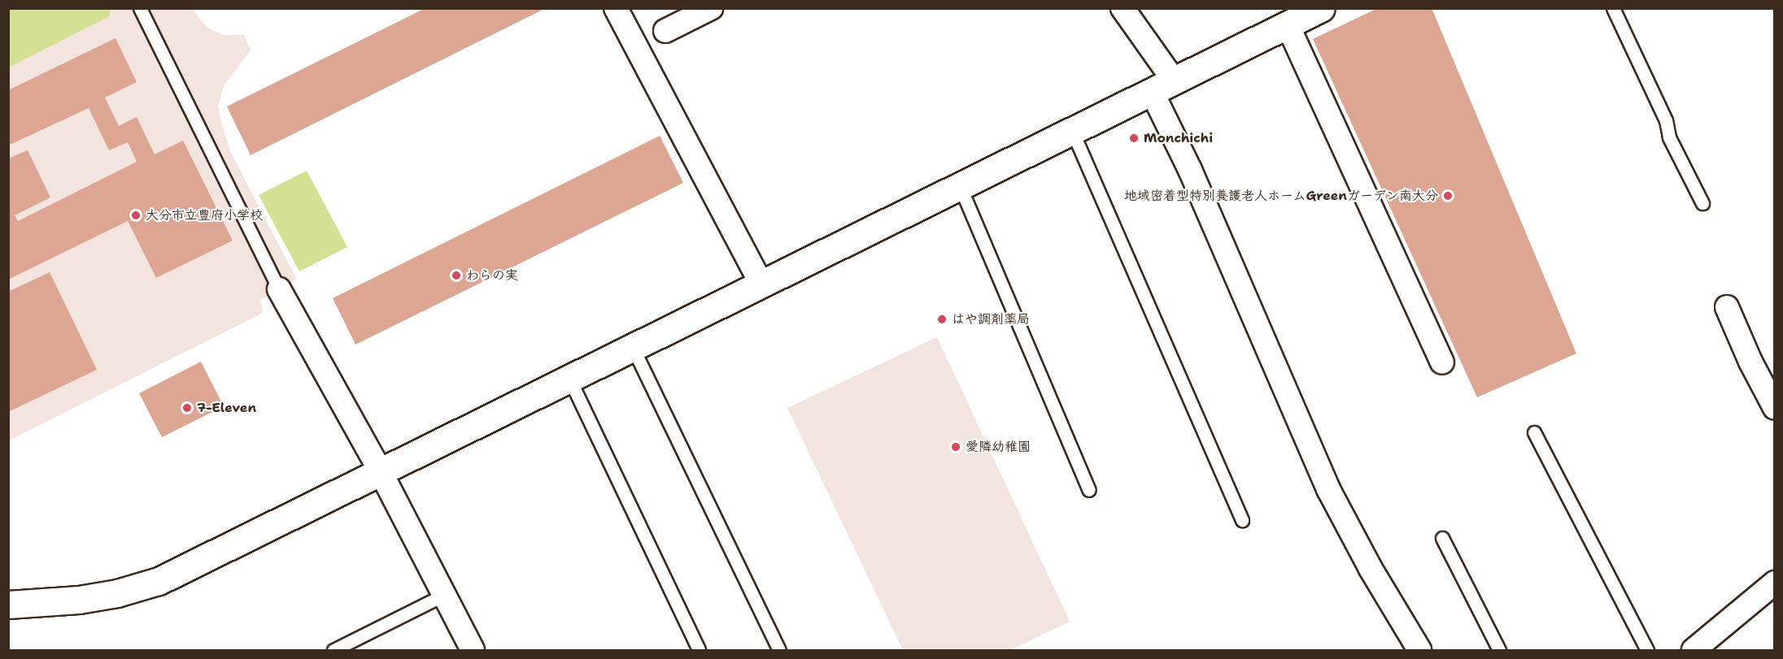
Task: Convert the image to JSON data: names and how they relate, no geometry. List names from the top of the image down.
{
  "places": [
    "Monchichi",
    "地域密着型特別養護老人ホームGreenガーデン南大分",
    "大分市立豊府小学校",
    "わらの実",
    "はや調剤薬局",
    "7-Eleven",
    "愛隣幼稚園"
  ]
}
